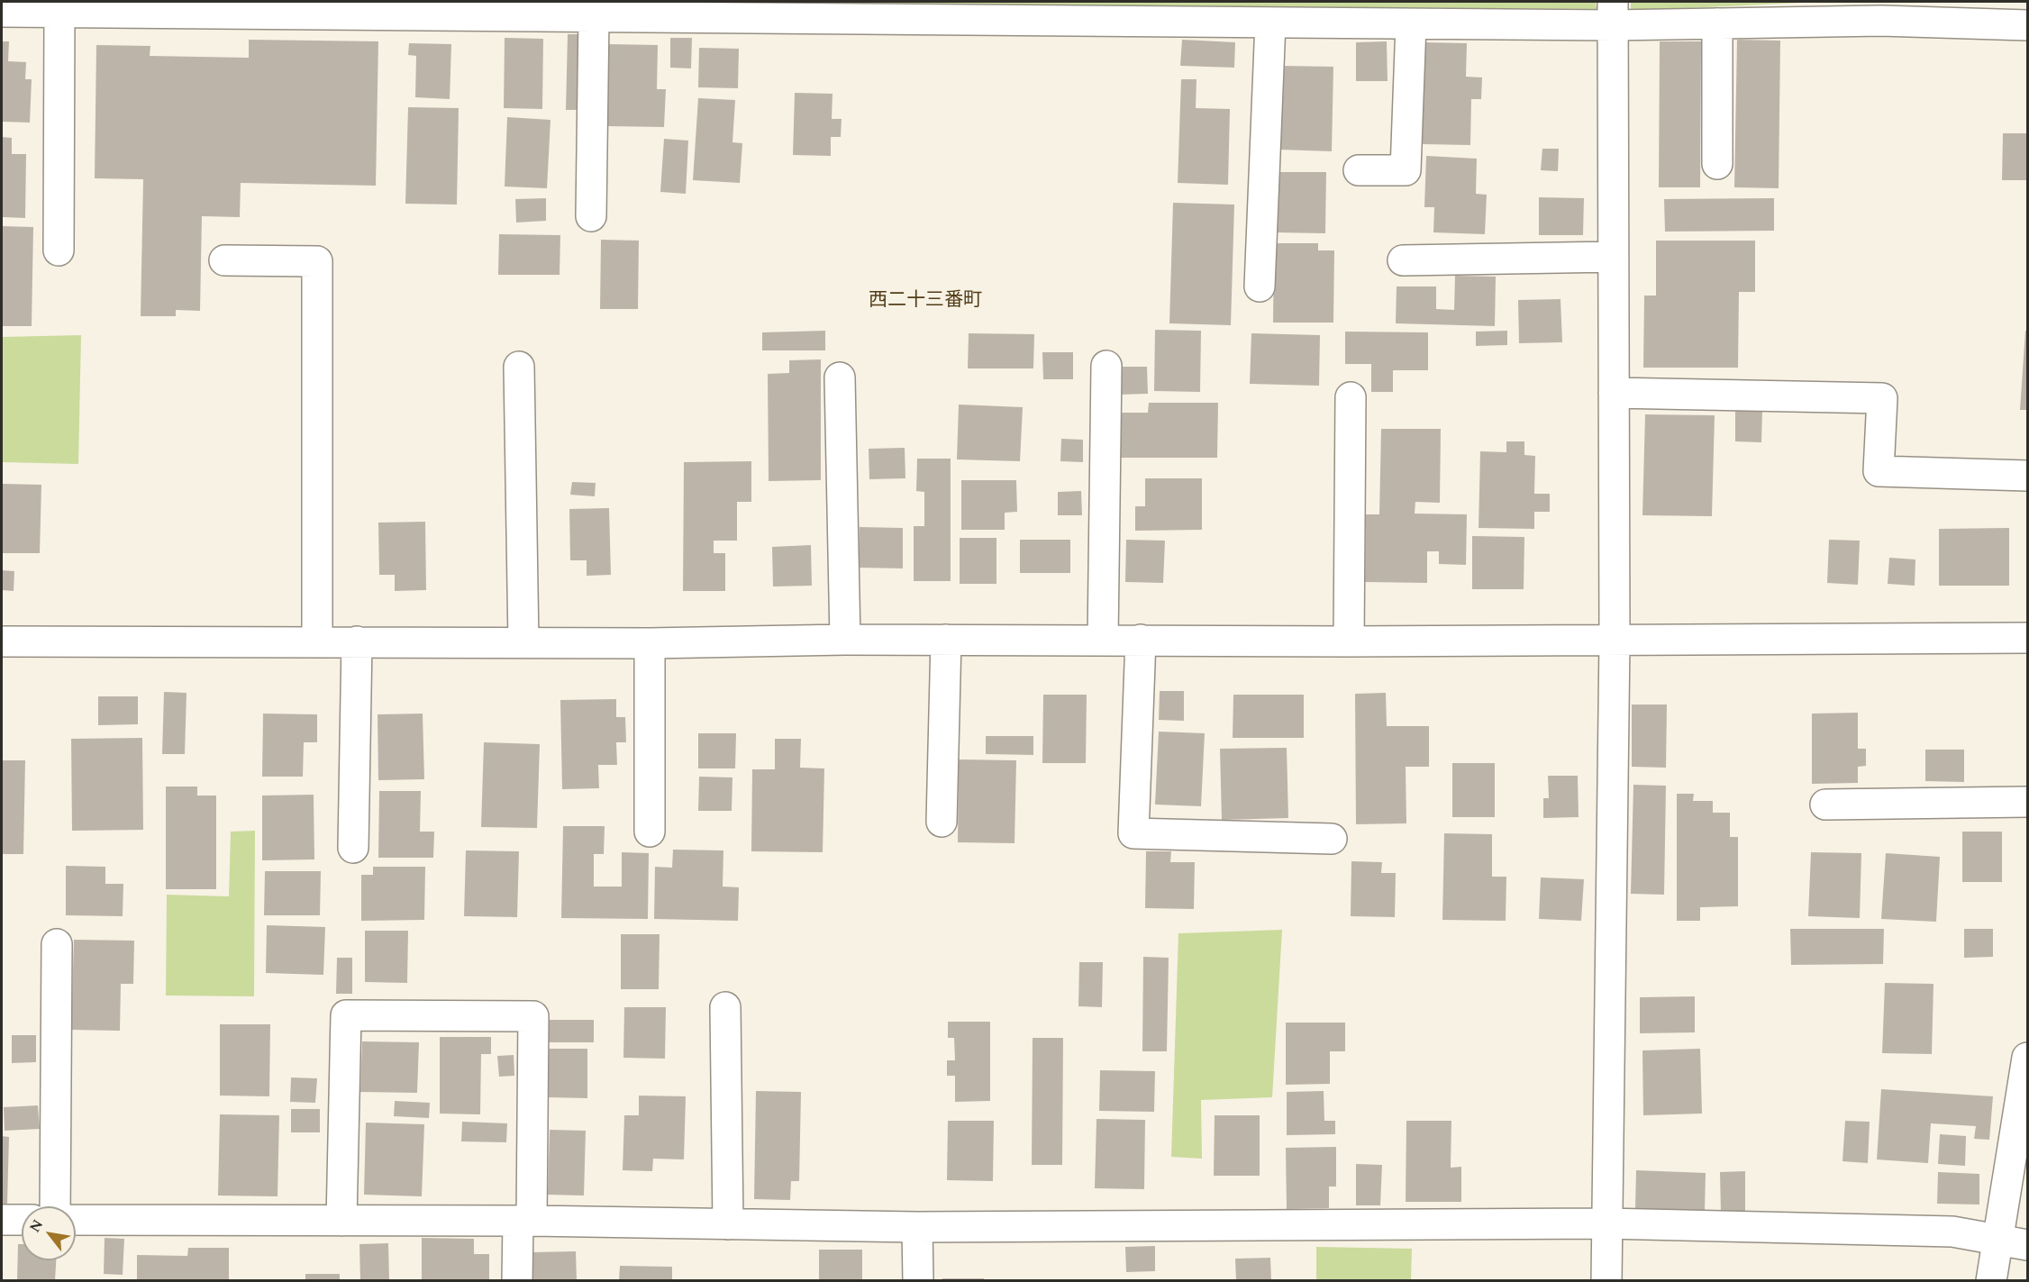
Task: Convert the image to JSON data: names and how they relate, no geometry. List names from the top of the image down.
{
  "districts": ["西二十三番町"],
  "north": "top left"
}
